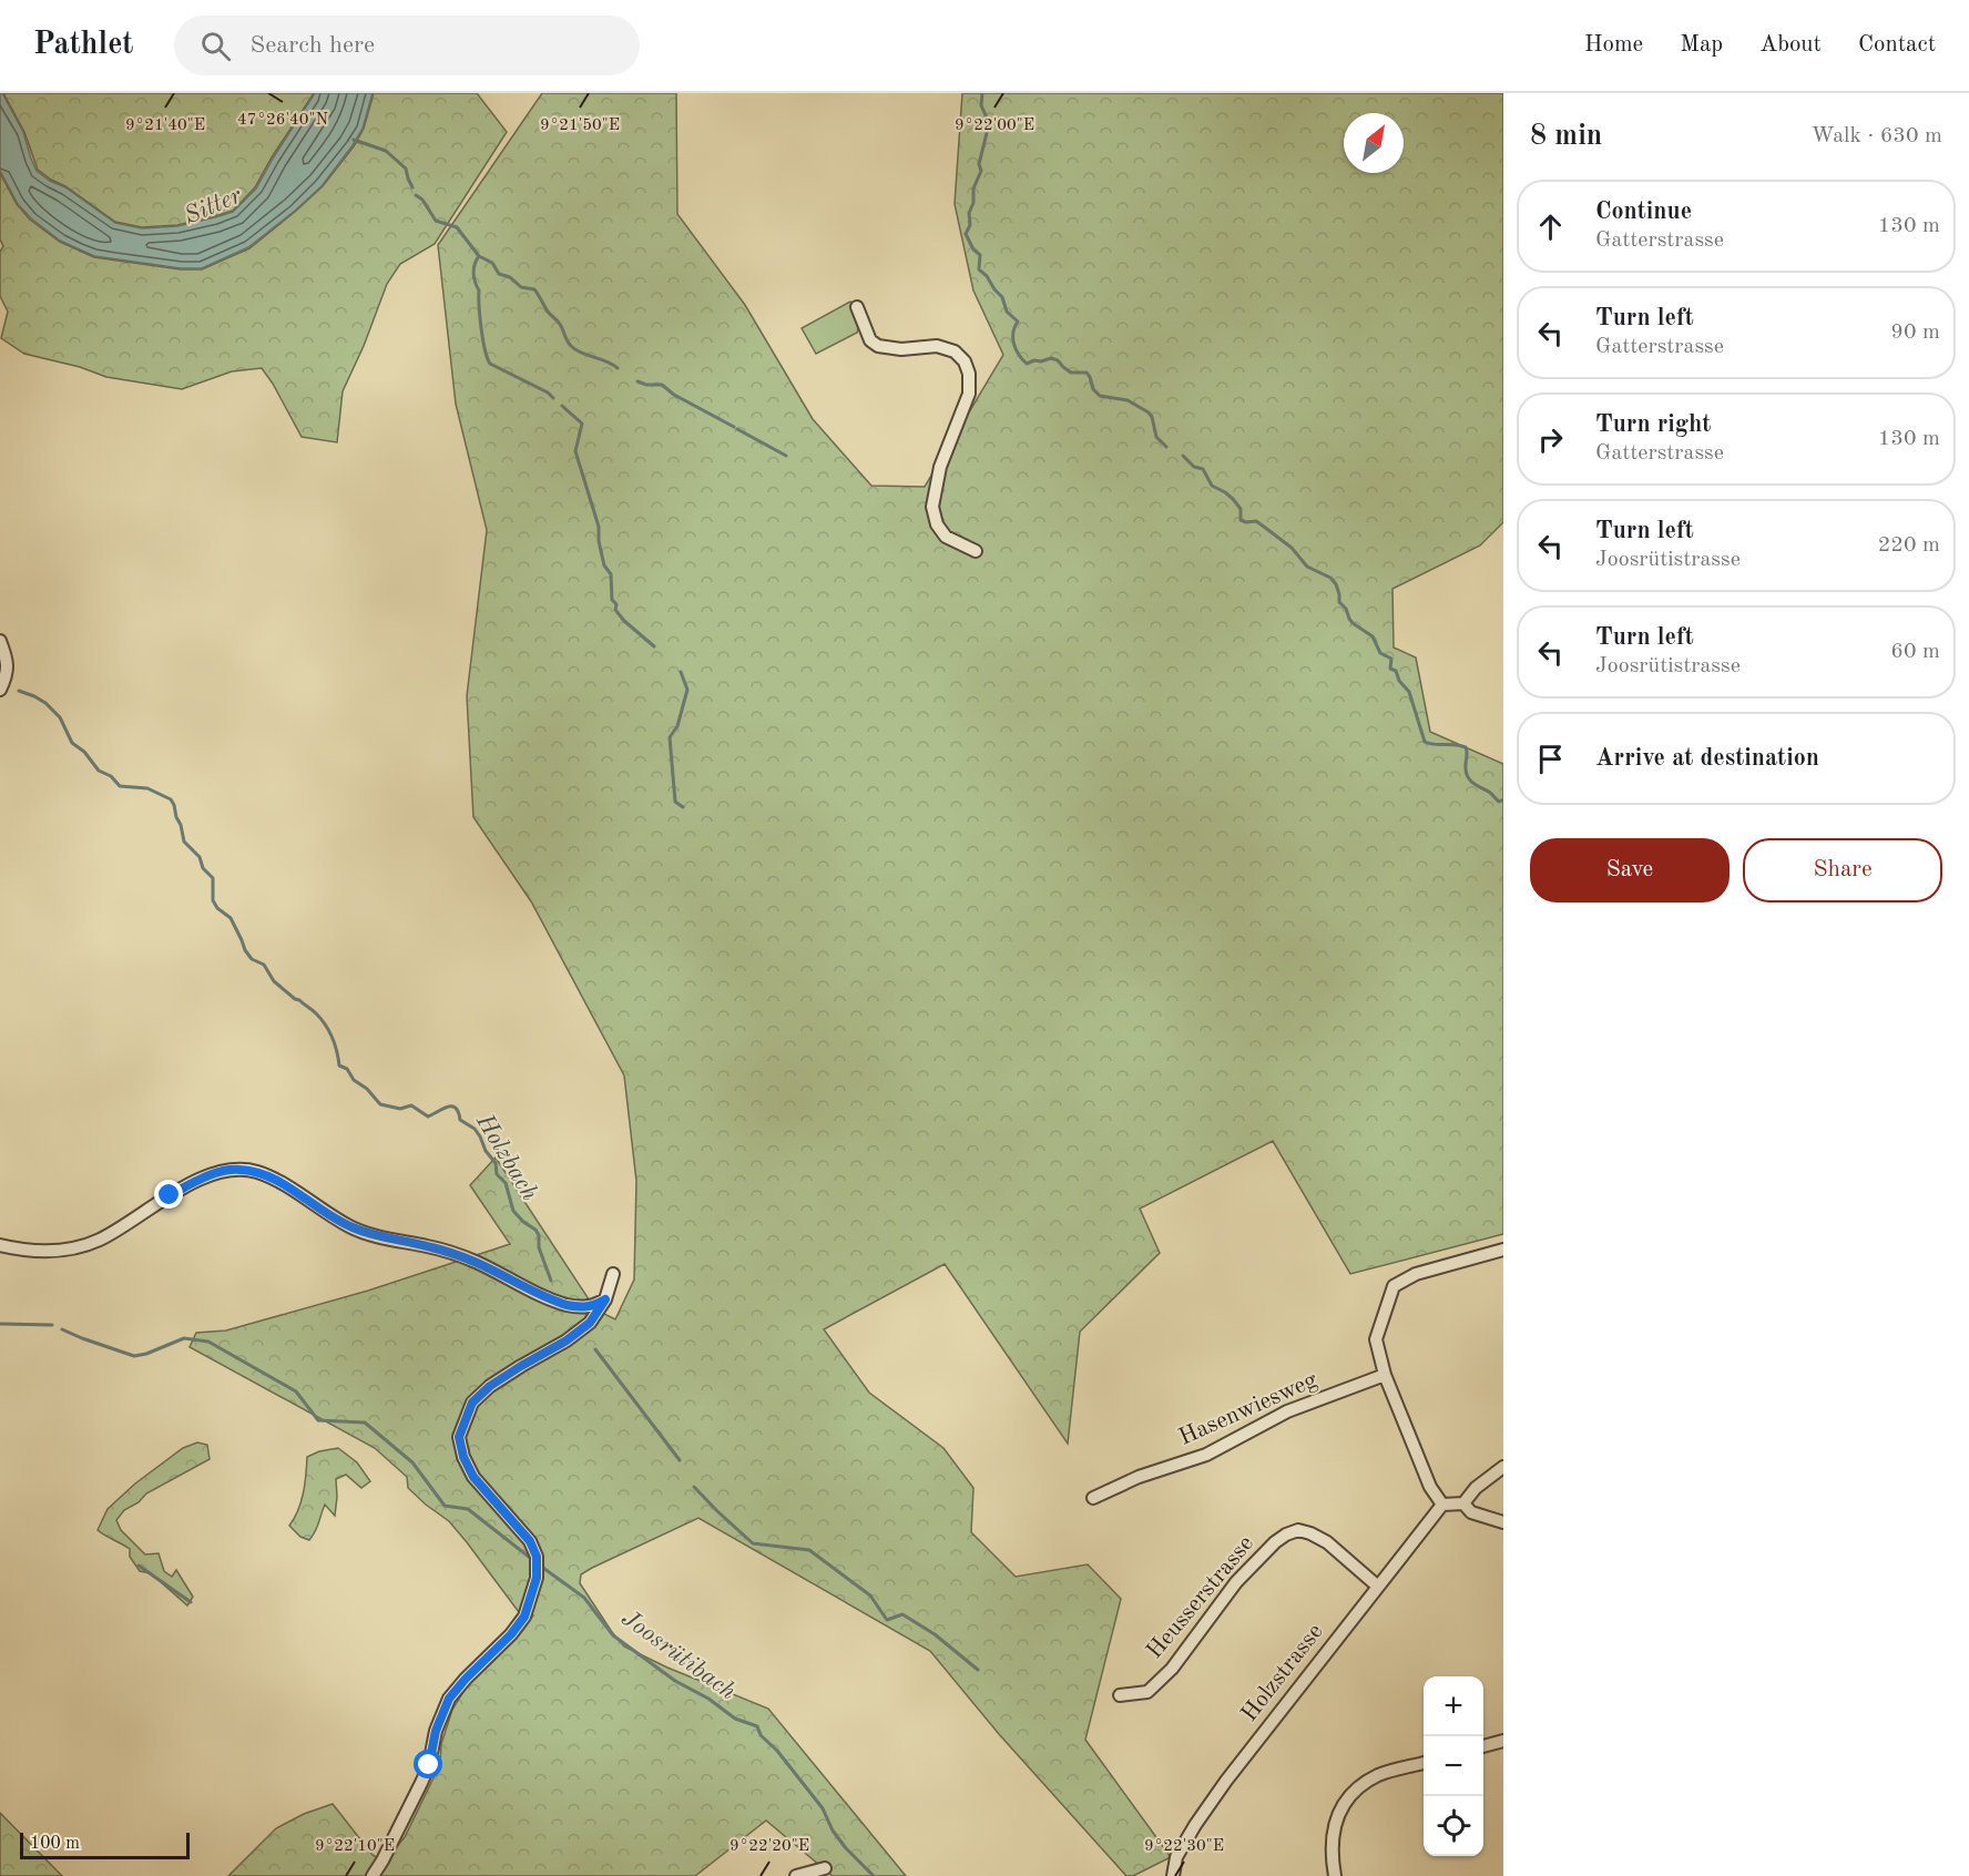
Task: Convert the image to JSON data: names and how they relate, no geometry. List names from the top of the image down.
{
  "streets": {
    "street": ["Hasenwiesweg", "Heusserstrasse", "Holzstrasse"]
  },
  "crossings": [
    ["Heusserstrasse", "Holzstrasse"]
  ],
  "water": ["Sitter", "Holzbach", "Joosrütibach"],
  "scale_bar": "100 m",
  "north": "top right",
  "page": {
    "header": "Pathlet",
    "search": "Search here",
    "nav": [
      "Home",
      "Map",
      "About",
      "Contact"
    ],
    "heading": ["8 min", "Walk · 630 m"],
    "list": [
      ["Continue", "Gatterstrasse", "130 m"],
      ["Turn left", "Gatterstrasse", "90 m"],
      ["Turn right", "Gatterstrasse", "130 m"],
      ["Turn left", "Joosrütistrasse", "220 m"],
      ["Turn left", "Joosrütistrasse", "60 m"],
      "Arrive at destination"
    ],
    "buttons": ["Save", "Share"],
    "map_buttons": ["+", "−"],
    "scale": "100 m"
  },
  "coordinates": [
    "47°26'40\"N",
    "9°21'40\"E",
    "9°21'50\"E",
    "9°22'00\"E",
    "9°22'10\"E",
    "9°22'20\"E",
    "9°22'30\"E"
  ]
}
